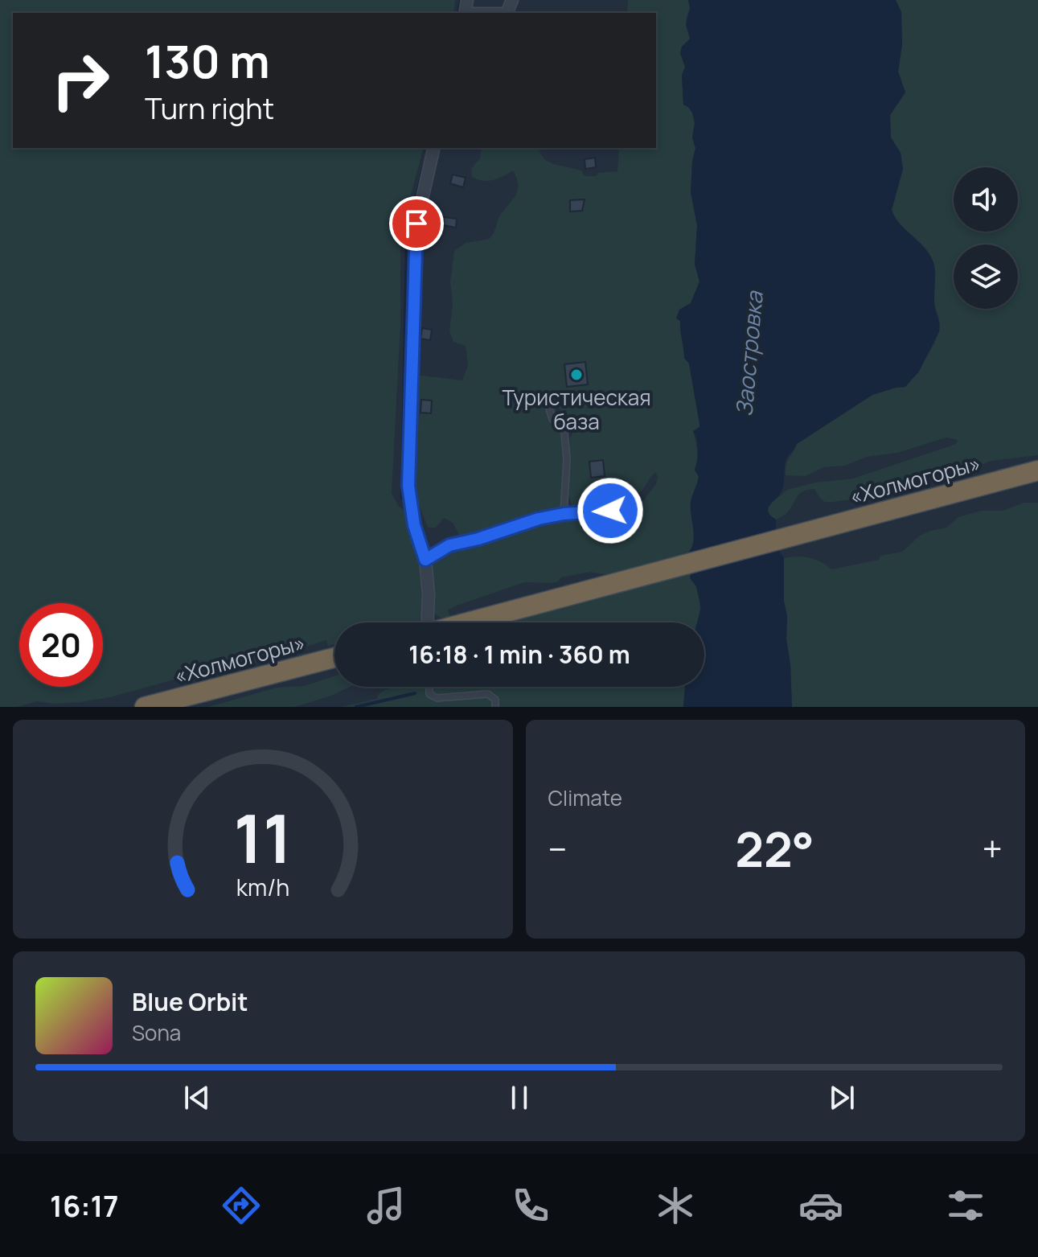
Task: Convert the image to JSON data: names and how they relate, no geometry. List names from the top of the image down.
{
  "streets": {
    "highway": ["«Холмогоры»"]
  },
  "water": ["Заостровка"],
  "places": ["Туристическая база"],
  "page": {
    "turn": ["130 m", "Turn right"],
    "limit": "20",
    "trip": "16:18 · 1 min · 360 m",
    "tile": "Climate",
    "heat": ["−", "22°", "+"],
    "song": ["Blue Orbit", "Sona"],
    "tabs": "16:17",
    "gauge": ["11", "km/h"]
  }
}
